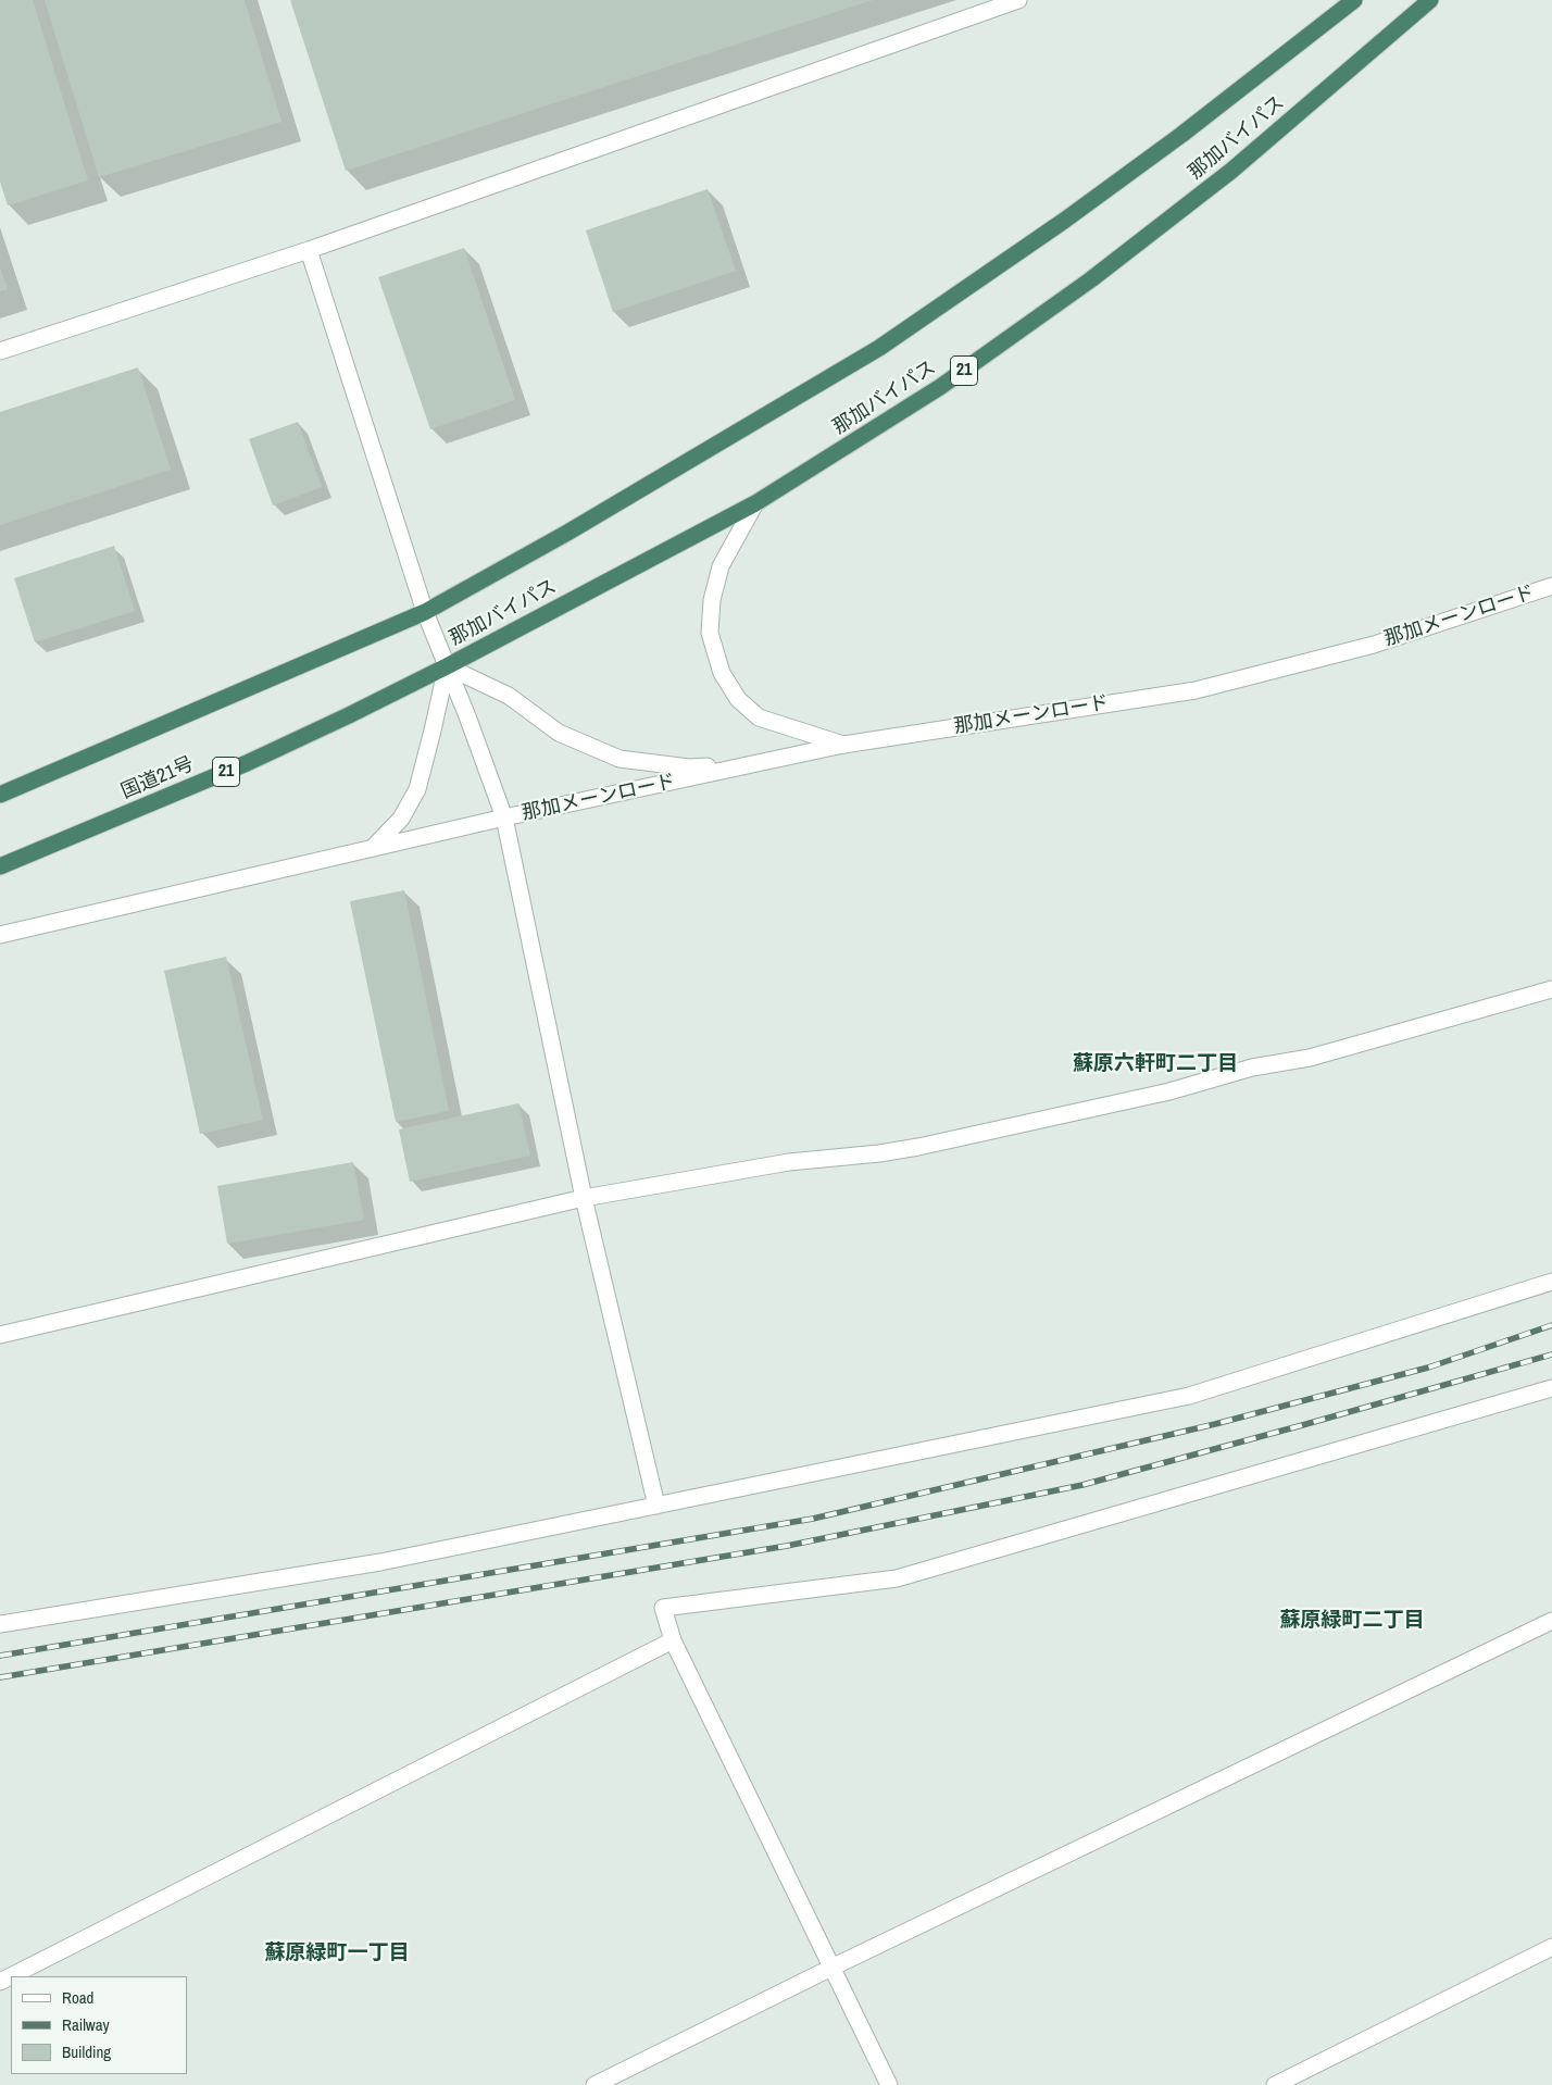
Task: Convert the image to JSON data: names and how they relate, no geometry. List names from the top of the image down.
{
  "streets": {
    "highway": ["那加バイパス", "21", "国道21号"],
    "street": ["那加メーンロード"]
  },
  "crossings": [
    ["那加バイパス", "国道21号"]
  ],
  "districts": ["蘇原六軒町二丁目", "蘇原緑町二丁目", "蘇原緑町一丁目"],
  "legend": ["Road", "Railway", "Building"]
}
